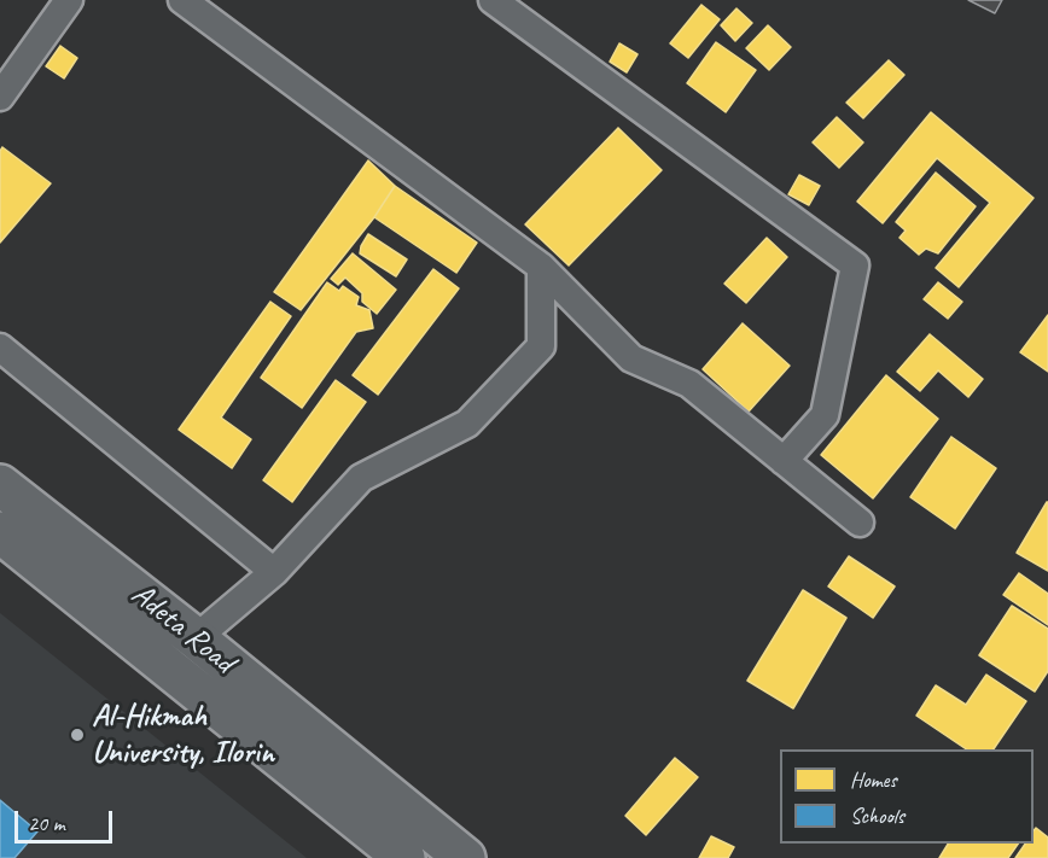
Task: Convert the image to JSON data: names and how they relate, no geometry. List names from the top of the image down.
{
  "streets": {
    "main road": ["Adeta Road"]
  },
  "places": ["Al-Hikmah University, Ilorin"],
  "legend": ["Homes", "Schools"],
  "scale_bar": "20 m"
}
